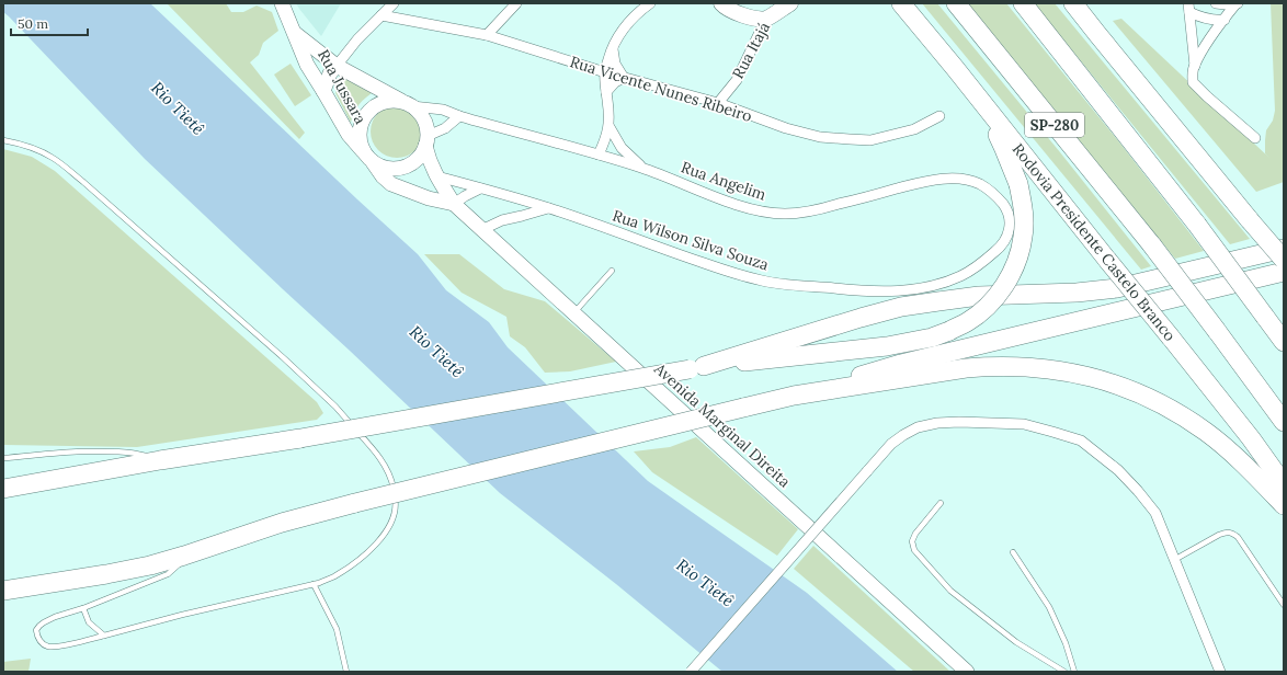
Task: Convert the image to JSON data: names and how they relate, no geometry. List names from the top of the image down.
{
  "streets": {
    "highway": ["SP-280", "Rodovia Presidente Castelo Branco"],
    "main road": ["Rua Itajá", "Rua Jussara", "Avenida Marginal Direita"],
    "street": ["Rua Vicente Nunes Ribeiro", "Rua Angelim", "Rua Wilson Silva Souza"]
  },
  "crossings": [
    ["Rua Itajá", "Rua Vicente Nunes Ribeiro"],
    ["Rua Jussara", "Rua Angelim"],
    ["Rua Jussara", "Avenida Marginal Direita"],
    ["Rua Angelim", "Rua Wilson Silva Souza"],
    ["Rua Angelim", "Avenida Marginal Direita"],
    ["Rua Wilson Silva Souza", "Avenida Marginal Direita"]
  ],
  "water": ["Rio Tietê"],
  "scale_bar": "50 m"
}
